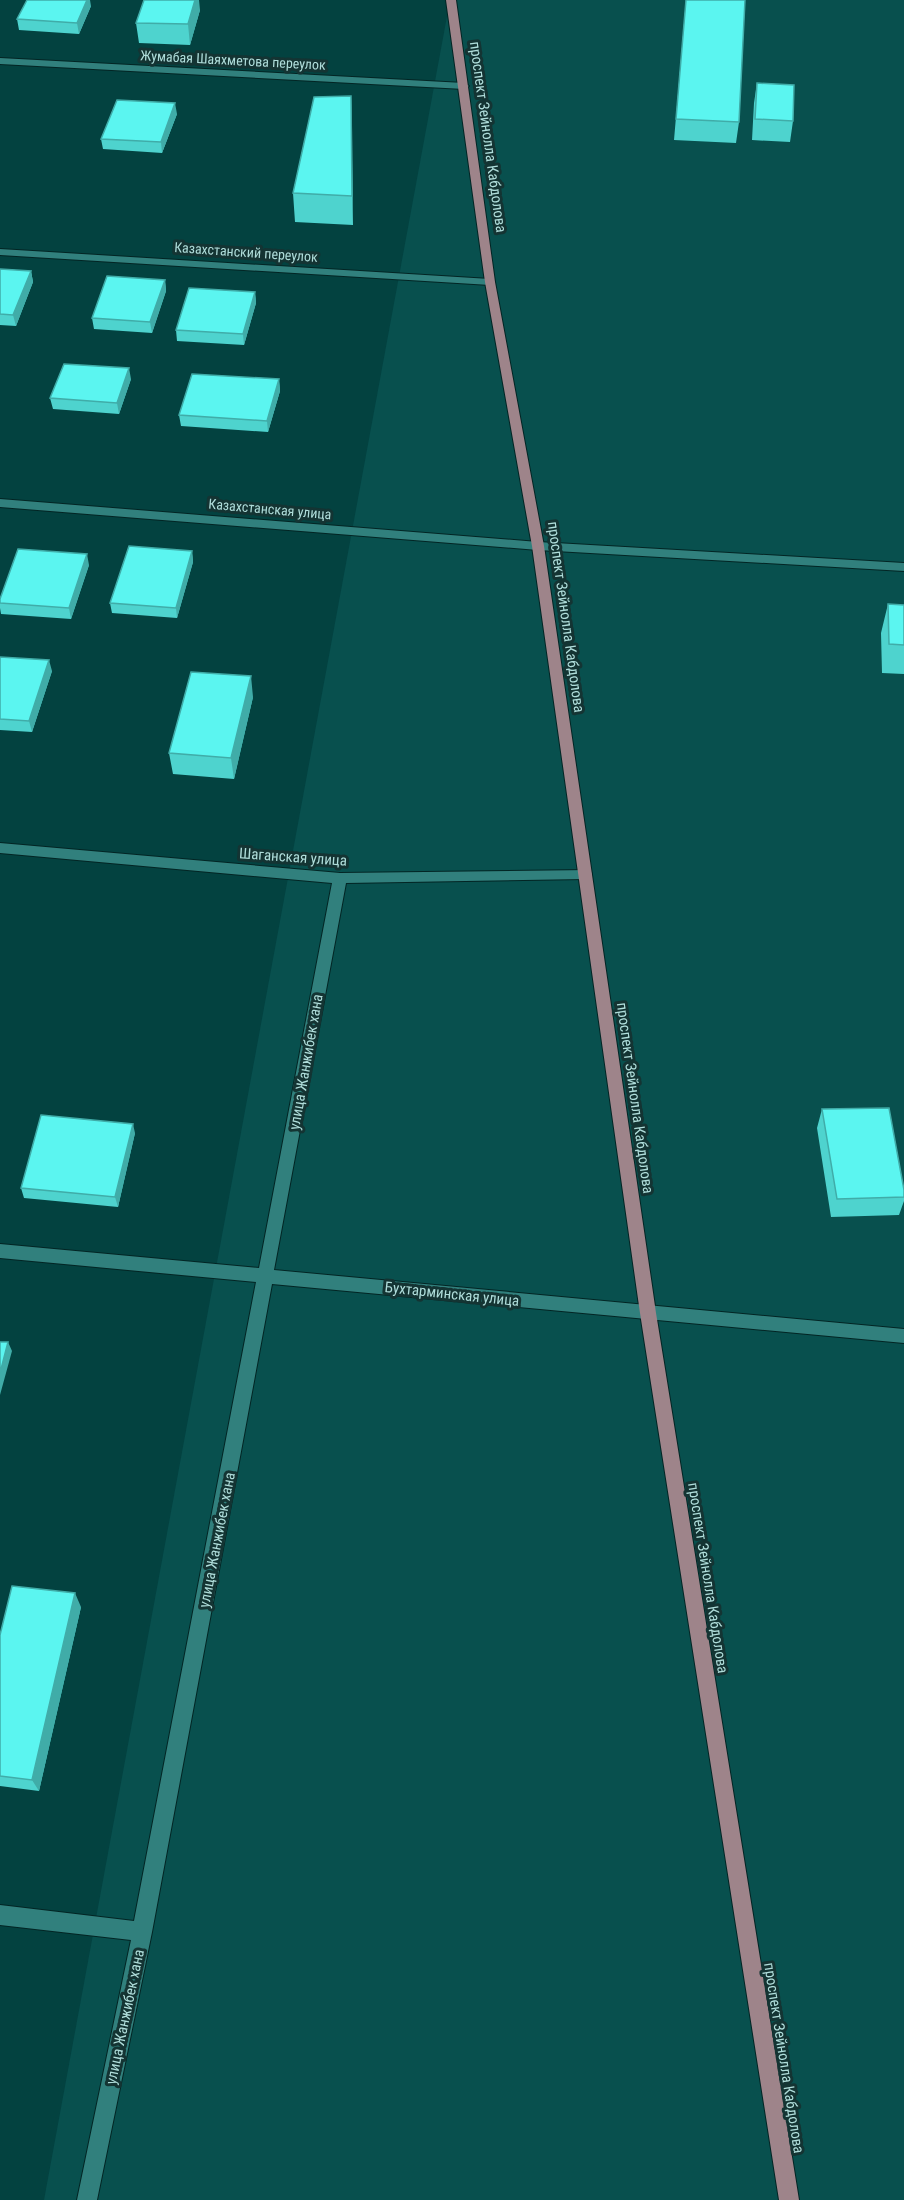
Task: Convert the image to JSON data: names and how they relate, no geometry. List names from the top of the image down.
{
  "streets": {
    "main road": ["проспект Зейнолла Кабдолова"],
    "street": [
      "Жумабая Шаяхметова переулок",
      "Казахстанский переулок",
      "Казахстанская улица",
      "Шаганская улица",
      "улица Жанжибек хана",
      "Бухтарминская улица"
    ]
  },
  "crossings": [
    ["Жумабая Шаяхметова переулок", "проспект Зейнолла Кабдолова"],
    ["проспект Зейнолла Кабдолова", "Казахстанский переулок"],
    ["проспект Зейнолла Кабдолова", "Казахстанская улица"],
    ["проспект Зейнолла Кабдолова", "Шаганская улица"],
    ["проспект Зейнолла Кабдолова", "Бухтарминская улица"],
    ["Шаганская улица", "улица Жанжибек хана"],
    ["улица Жанжибек хана", "Бухтарминская улица"]
  ]
}
